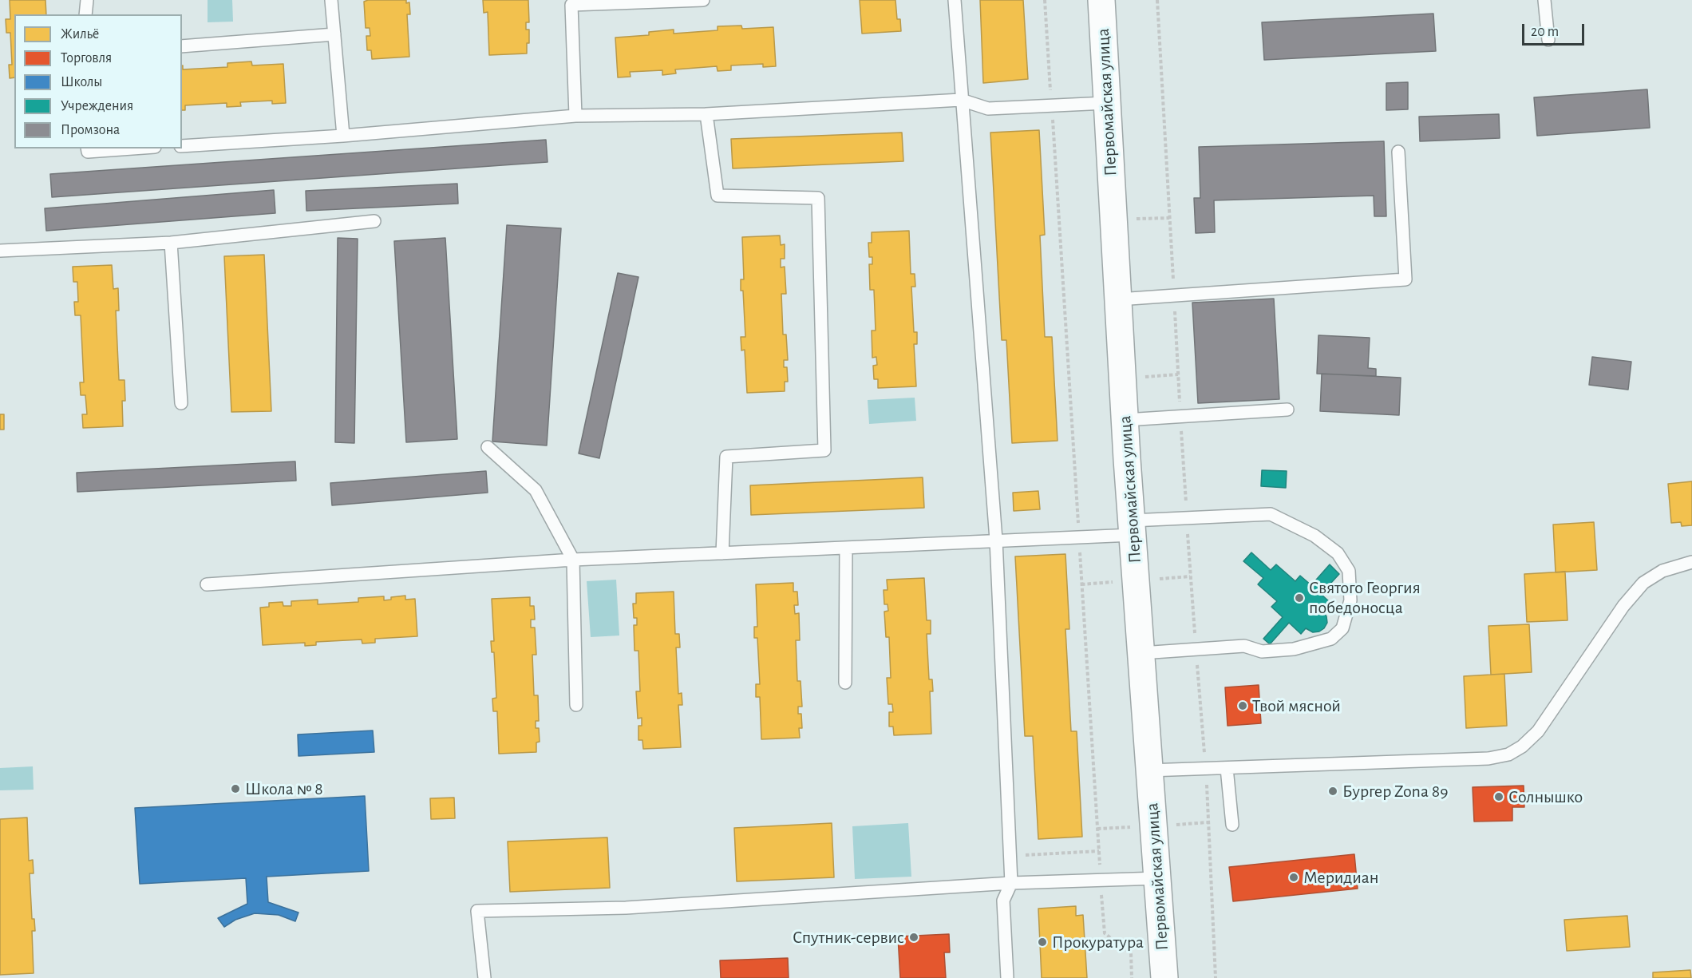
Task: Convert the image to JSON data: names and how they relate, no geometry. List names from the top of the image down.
{
  "streets": {
    "main road": ["Первомайская улица"]
  },
  "places": [
    "Святого Георгия победоносца",
    "Твой мясной",
    "Школа № 8",
    "Бургер Zona 89",
    "Солнышко",
    "Меридиан",
    "Спутник-сервис",
    "Прокуратура"
  ],
  "legend": [
    "Жильё",
    "Торговля",
    "Школы",
    "Учреждения",
    "Промзона"
  ],
  "scale_bar": "20 m"
}
